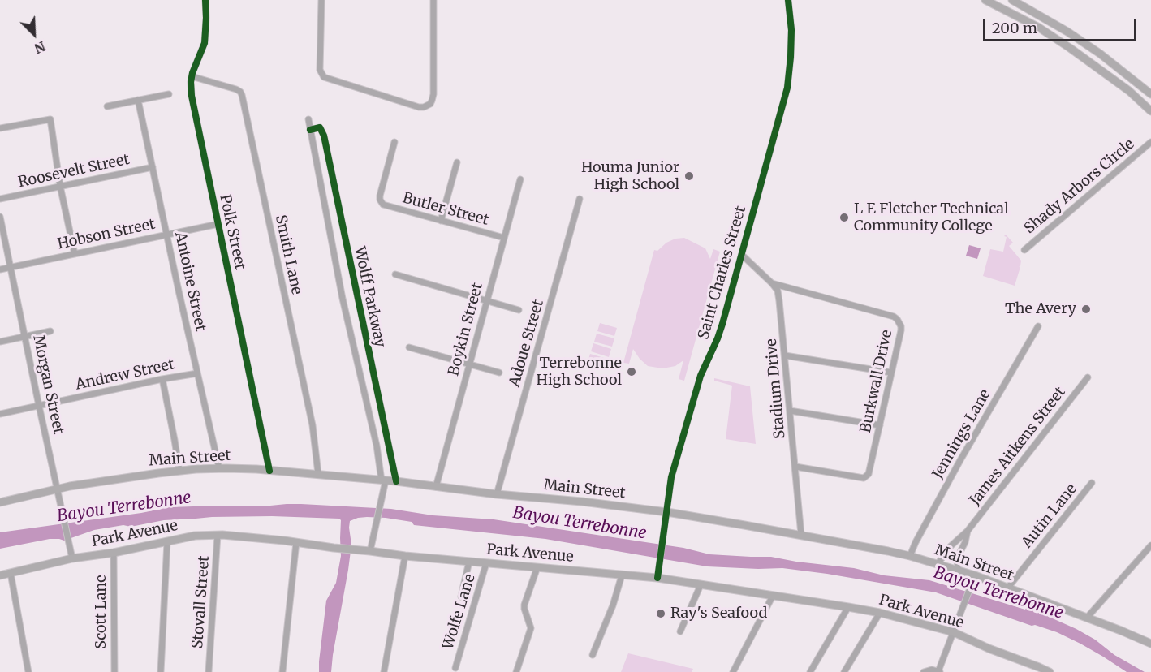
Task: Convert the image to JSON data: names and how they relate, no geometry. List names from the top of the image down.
{
  "streets": {
    "main road": ["Main Street", "Park Avenue"],
    "street": [
      "Roosevelt Street",
      "Shady Arbors Circle",
      "Butler Street",
      "Polk Street",
      "Hobson Street",
      "Smith Lane",
      "Saint Charles Street",
      "Antoine Street",
      "Wolff Parkway",
      "Boykin Street",
      "Adoue Street",
      "Andrew Street",
      "Burkwall Drive",
      "Morgan Street",
      "Stadium Drive",
      "Jennings Lane",
      "James Aitkens Street",
      "Autin Lane",
      "Stovall Street",
      "Scott Lane",
      "Wolfe Lane"
    ]
  },
  "crossings": [
    ["Roosevelt Street", "Antoine Street"],
    ["Butler Street", "Boykin Street"],
    ["Polk Street", "Hobson Street"],
    ["Polk Street", "Smith Lane"],
    ["Polk Street", "Main Street"],
    ["Hobson Street", "Antoine Street"],
    ["Hobson Street", "Morgan Street"],
    ["Smith Lane", "Main Street"],
    ["Saint Charles Street", "Stadium Drive"],
    ["Saint Charles Street", "Main Street"],
    ["Saint Charles Street", "Park Avenue"],
    ["Antoine Street", "Andrew Street"],
    ["Antoine Street", "Main Street"],
    ["Wolff Parkway", "Main Street"],
    ["Boykin Street", "Main Street"],
    ["Adoue Street", "Main Street"],
    ["Andrew Street", "Morgan Street"],
    ["Burkwall Drive", "Stadium Drive"],
    ["Morgan Street", "Main Street"],
    ["Morgan Street", "Park Avenue"],
    ["Stadium Drive", "Main Street"],
    ["Jennings Lane", "Main Street"],
    ["James Aitkens Street", "Main Street"],
    ["Main Street", "Autin Lane"],
    ["Park Avenue", "Stovall Street"],
    ["Park Avenue", "Scott Lane"],
    ["Park Avenue", "Wolfe Lane"]
  ],
  "water": ["Bayou Terrebonne"],
  "places": [
    "Houma Junior High School",
    "L E Fletcher Technical Community College",
    "The Avery",
    "Terrebonne High School",
    "Ray's Seafood"
  ],
  "scale_bar": "200 m",
  "north": "bottom right"
}
